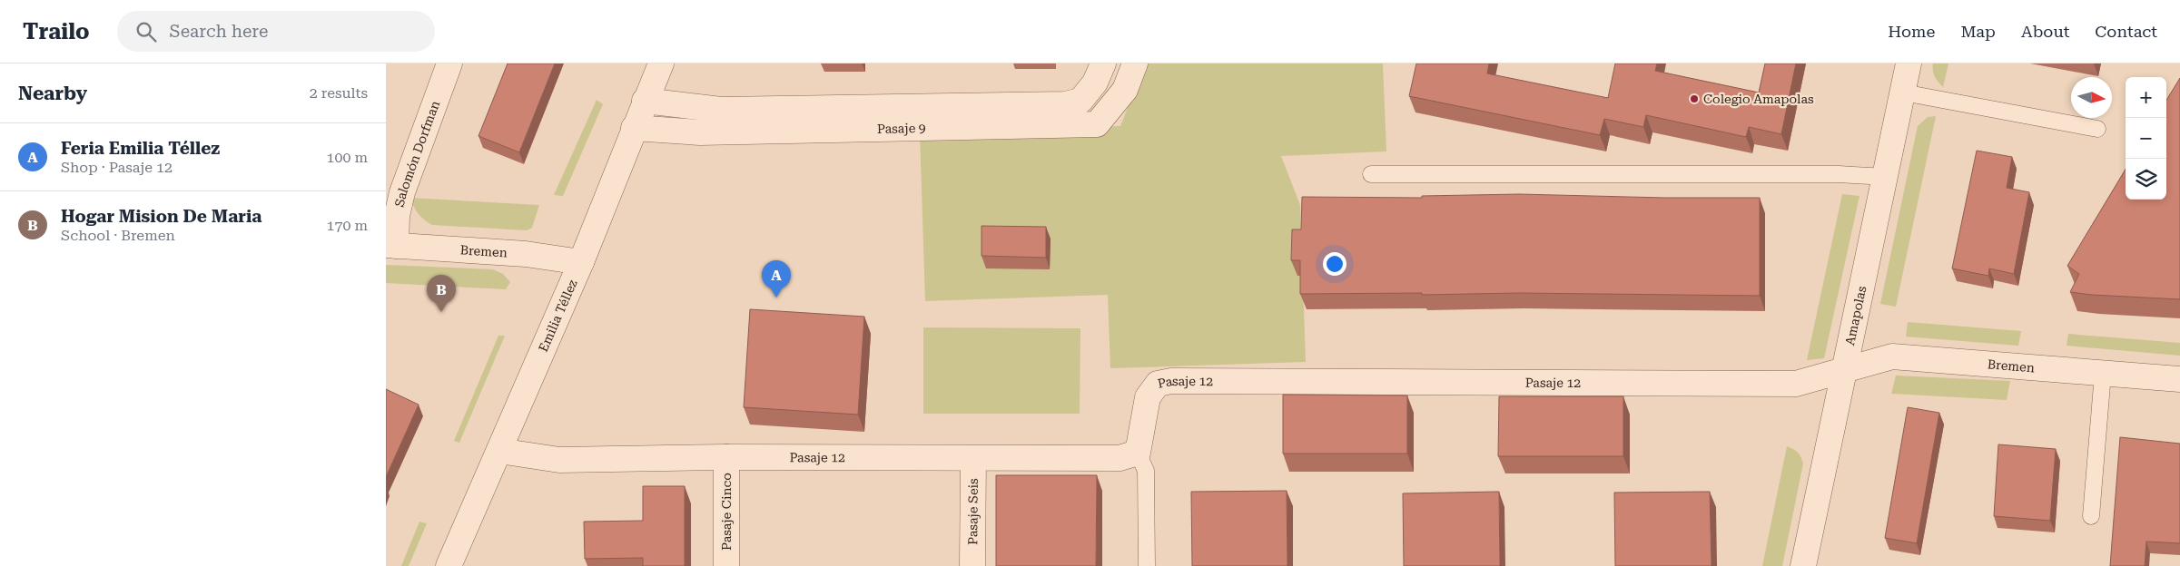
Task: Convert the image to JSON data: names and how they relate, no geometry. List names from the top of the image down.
{
  "streets": {
    "street": [
      "Pasaje 9",
      "Salomón Dorfman",
      "Bremen",
      "Amapolas",
      "Emilia Téllez",
      "Pasaje 12",
      "Pasaje Cinco",
      "Pasaje Seis"
    ]
  },
  "crossings": [
    ["Pasaje 9", "Emilia Téllez"],
    ["Salomón Dorfman", "Bremen"],
    ["Bremen", "Amapolas"],
    ["Bremen", "Emilia Téllez"],
    ["Bremen", "Pasaje 12"],
    ["Amapolas", "Pasaje 12"],
    ["Emilia Téllez", "Pasaje 12"],
    ["Pasaje 12", "Pasaje Cinco"],
    ["Pasaje 12", "Pasaje Seis"]
  ],
  "places": ["Colegio Amapolas"],
  "north": "right",
  "page": {
    "header": "Trailo",
    "search": "Search here",
    "nav": [
      "Home",
      "Map",
      "About",
      "Contact"
    ],
    "heading": ["Nearby", "2 results"],
    "map_buttons": ["+", "−"],
    "list": [
      {
        "mark": "A",
        "name": "Feria Emilia Téllez",
        "note": "Shop · Pasaje 12",
        "value": "100 m"
      },
      {
        "mark": "B",
        "name": "Hogar Mision De Maria",
        "note": "School · Bremen",
        "value": "170 m"
      }
    ],
    "pins": ["A", "B"]
  }
}
